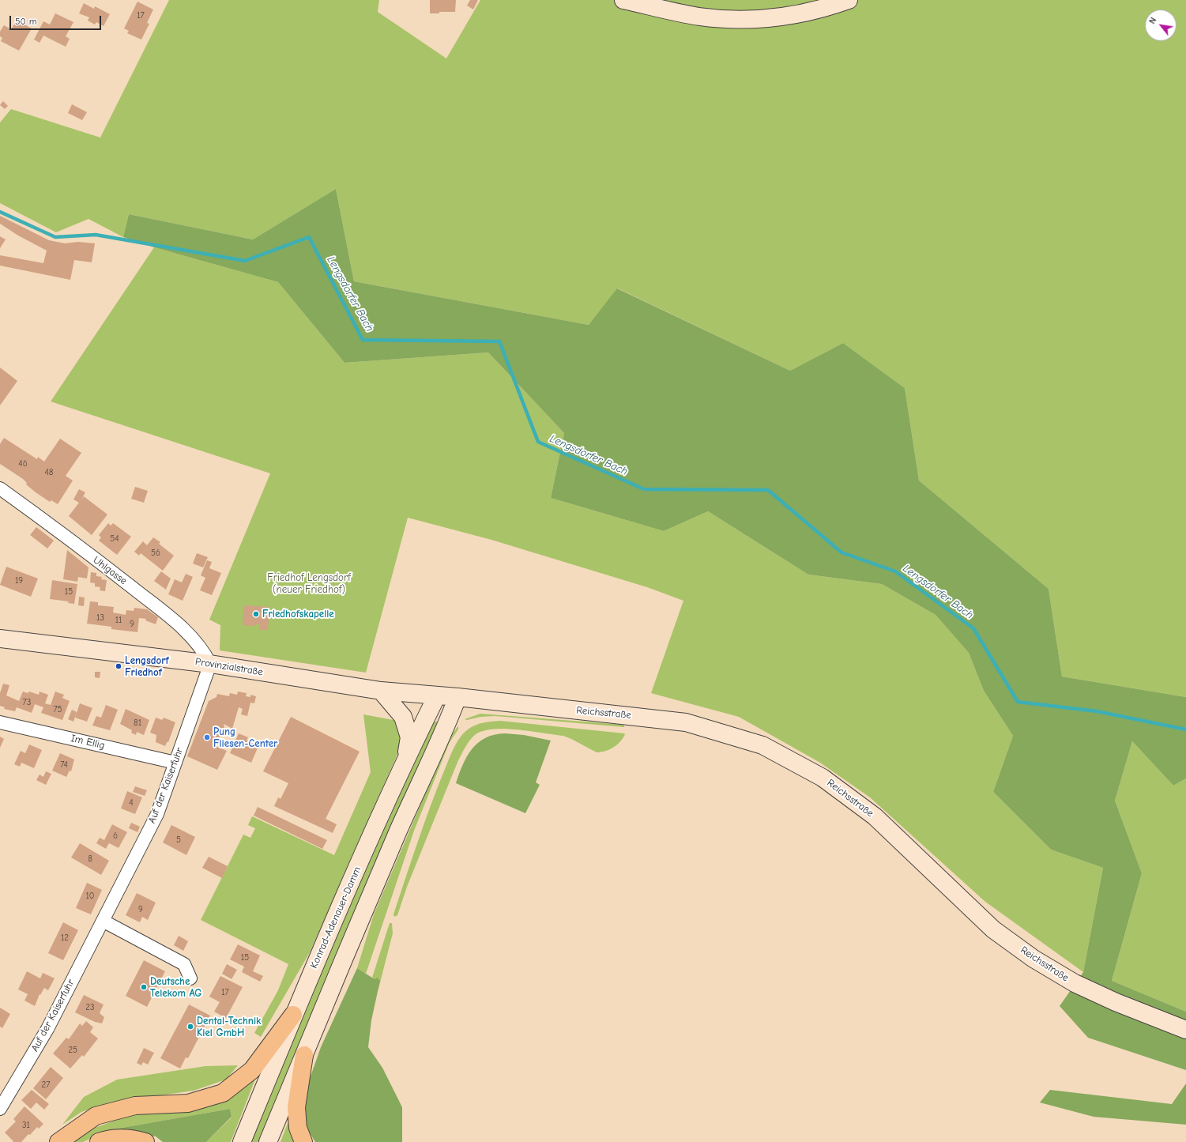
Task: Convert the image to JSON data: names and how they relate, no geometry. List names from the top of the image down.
{
  "streets": {
    "main road": ["Provinzialstraße", "Reichsstraße", "Konrad-Adenauer-Damm"],
    "street": ["Uhlgasse", "Im Ellig", "Auf der Kaiserfuhr"]
  },
  "crossings": [
    ["Uhlgasse", "Provinzialstraße"],
    ["Uhlgasse", "Auf der Kaiserfuhr"],
    ["Provinzialstraße", "Reichsstraße"],
    ["Provinzialstraße", "Auf der Kaiserfuhr"],
    ["Provinzialstraße", "Konrad-Adenauer-Damm"],
    ["Im Ellig", "Auf der Kaiserfuhr"]
  ],
  "water": ["Lengsdorfer Bach"],
  "parks": ["Friedhof Lengsdorf (neuer Friedhof)"],
  "places": [
    "Friedhofskapelle",
    "Lengsdorf Friedhof",
    "Pung Fliesen-Center",
    "Deutsche Telekom AG",
    "Dental-Technik Kiel GmbH"
  ],
  "house_numbers": [
    "17",
    "46",
    "48",
    "54",
    "56",
    "19",
    "15",
    "13",
    "11",
    "9",
    "73",
    "75",
    "81",
    "74",
    "4",
    "6",
    "5",
    "8",
    "10",
    "9",
    "12",
    "15",
    "17",
    "23",
    "25",
    "27",
    "31"
  ],
  "scale_bar": "50 m",
  "north": "top left"
}
